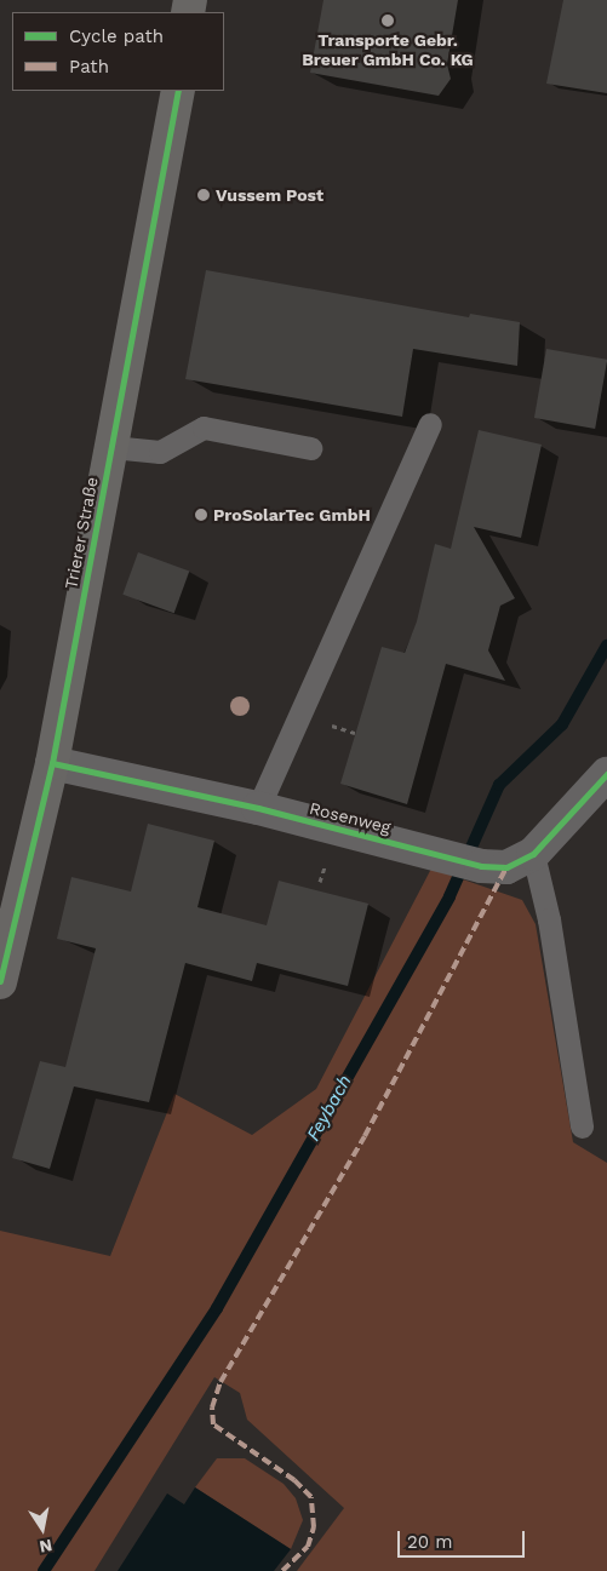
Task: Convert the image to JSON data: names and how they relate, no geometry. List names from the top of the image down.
{
  "streets": {
    "main road": ["Trierer Straße"],
    "street": ["Rosenweg"]
  },
  "crossings": [
    ["Trierer Straße", "Rosenweg"]
  ],
  "water": ["Feybach"],
  "places": ["Transporte Gebr. Breuer GmbH Co. KG", "Vussem Post", "ProSolarTec GmbH"],
  "legend": ["Cycle path", "Path"],
  "scale_bar": "20 m",
  "north": "bottom"
}
